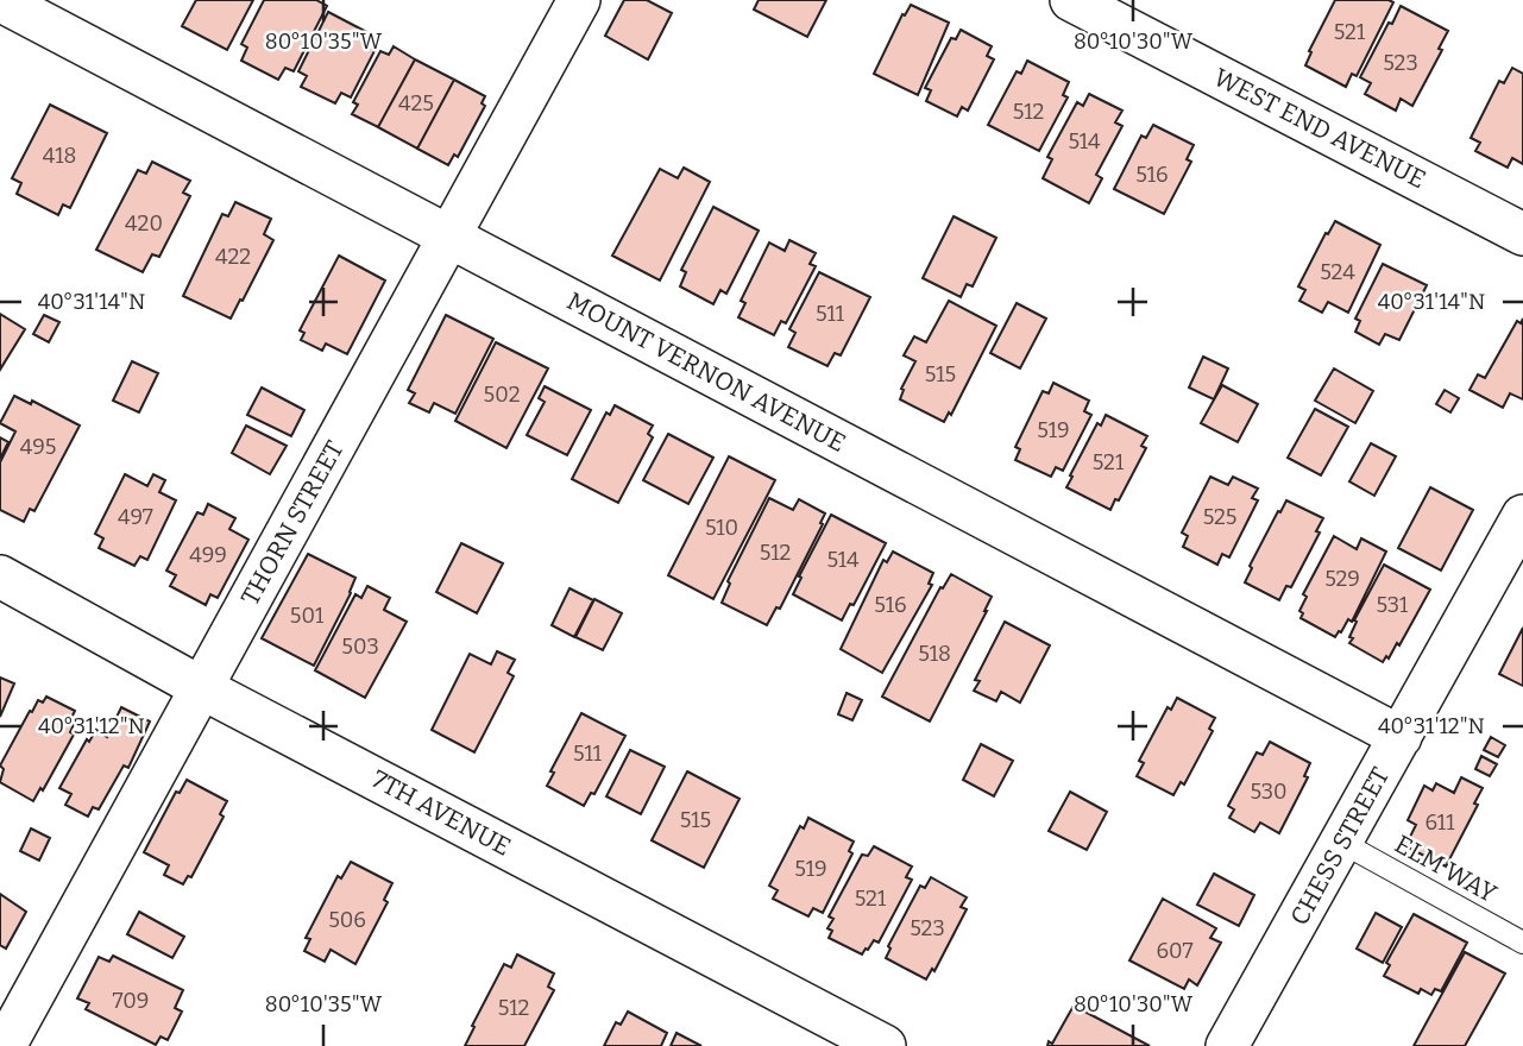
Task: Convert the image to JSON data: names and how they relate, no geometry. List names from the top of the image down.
{
  "streets": {
    "street": [
      "WEST END AVENUE",
      "MOUNT VERNON AVENUE",
      "THORN STREET",
      "7TH AVENUE",
      "CHESS STREET"
    ],
    "lane": ["ELM WAY"]
  },
  "crossings": [
    ["MOUNT VERNON AVENUE", "THORN STREET"],
    ["MOUNT VERNON AVENUE", "CHESS STREET"],
    ["THORN STREET", "7TH AVENUE"],
    ["CHESS STREET", "ELM WAY"]
  ],
  "house_numbers": [
    "521",
    "523",
    "425",
    "512",
    "514",
    "418",
    "516",
    "420",
    "422",
    "524",
    "511",
    "515",
    "502",
    "519",
    "495",
    "521",
    "497",
    "525",
    "510",
    "512",
    "499",
    "514",
    "529",
    "516",
    "531",
    "501",
    "503",
    "518",
    "511",
    "530",
    "515",
    "611",
    "519",
    "521",
    "506",
    "523",
    "607",
    "709",
    "512"
  ],
  "coordinates": [
    "80°10'35\"W",
    "80°10'30\"W",
    "40°31'14\"N",
    "40°31'12\"N"
  ]
}
